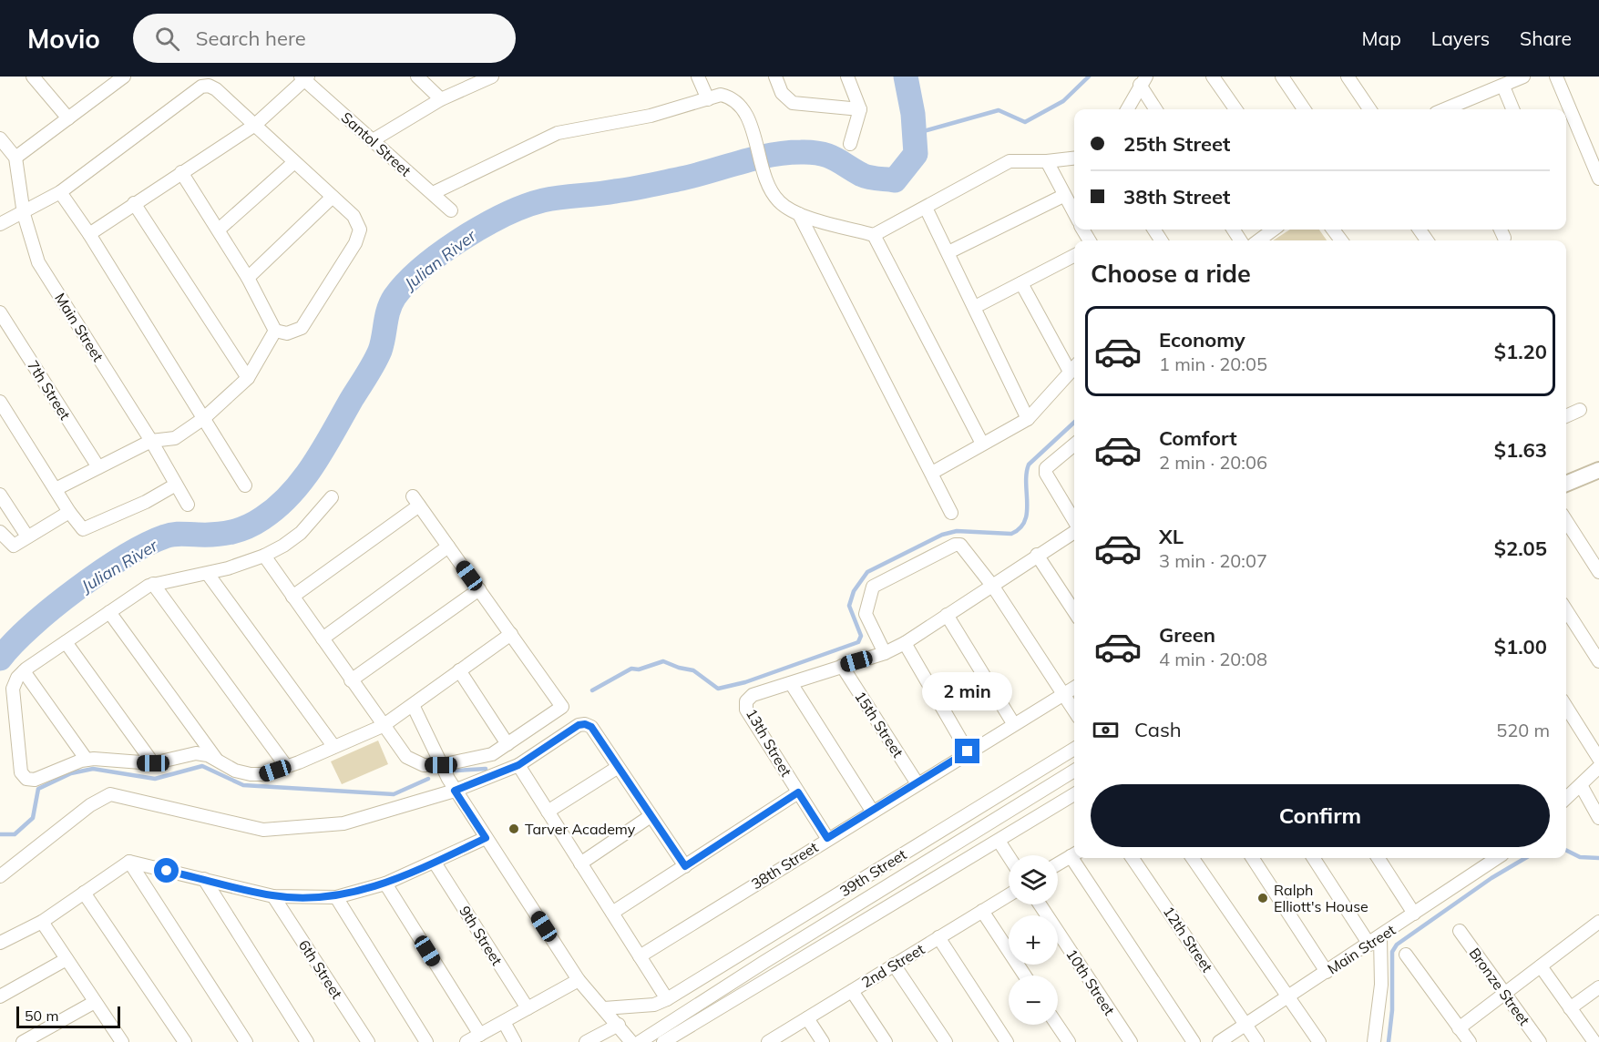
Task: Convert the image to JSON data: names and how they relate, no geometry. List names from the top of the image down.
{
  "streets": {
    "street": [
      "Santol Street",
      "Main Street",
      "7th Street",
      "15th Street",
      "13th Street",
      "38th Street",
      "39th Street",
      "9th Street",
      "12th Street",
      "2nd Street",
      "6th Street",
      "10th Street",
      "Bronze Street"
    ]
  },
  "crossings": [
    ["Main Street", "12th Street"],
    ["15th Street", "38th Street"],
    ["13th Street", "38th Street"]
  ],
  "water": ["Julian River"],
  "places": ["Tarver Academy", "Ralph Elliott's House"],
  "scale_bar": "50 m",
  "page": {
    "header": "Movio",
    "search": "Search here",
    "nav": ["Map", "Layers", "Share"],
    "banner": ["25th Street", "38th Street"],
    "heading": "Choose a ride",
    "list": [
      {
        "name": "Economy",
        "note": "1 min · 20:05",
        "value": "$1.20"
      },
      {
        "name": "Comfort",
        "note": "2 min · 20:06",
        "value": "$1.63"
      },
      {
        "name": "XL",
        "note": "3 min · 20:07",
        "value": "$2.05"
      },
      {
        "name": "Green",
        "note": "4 min · 20:08",
        "value": "$1.00"
      }
    ],
    "bubble": "2 min",
    "pay": ["Cash", "520 m"],
    "buttons": "Confirm",
    "map_buttons": ["+", "−"],
    "scale": "50 m"
  }
}
